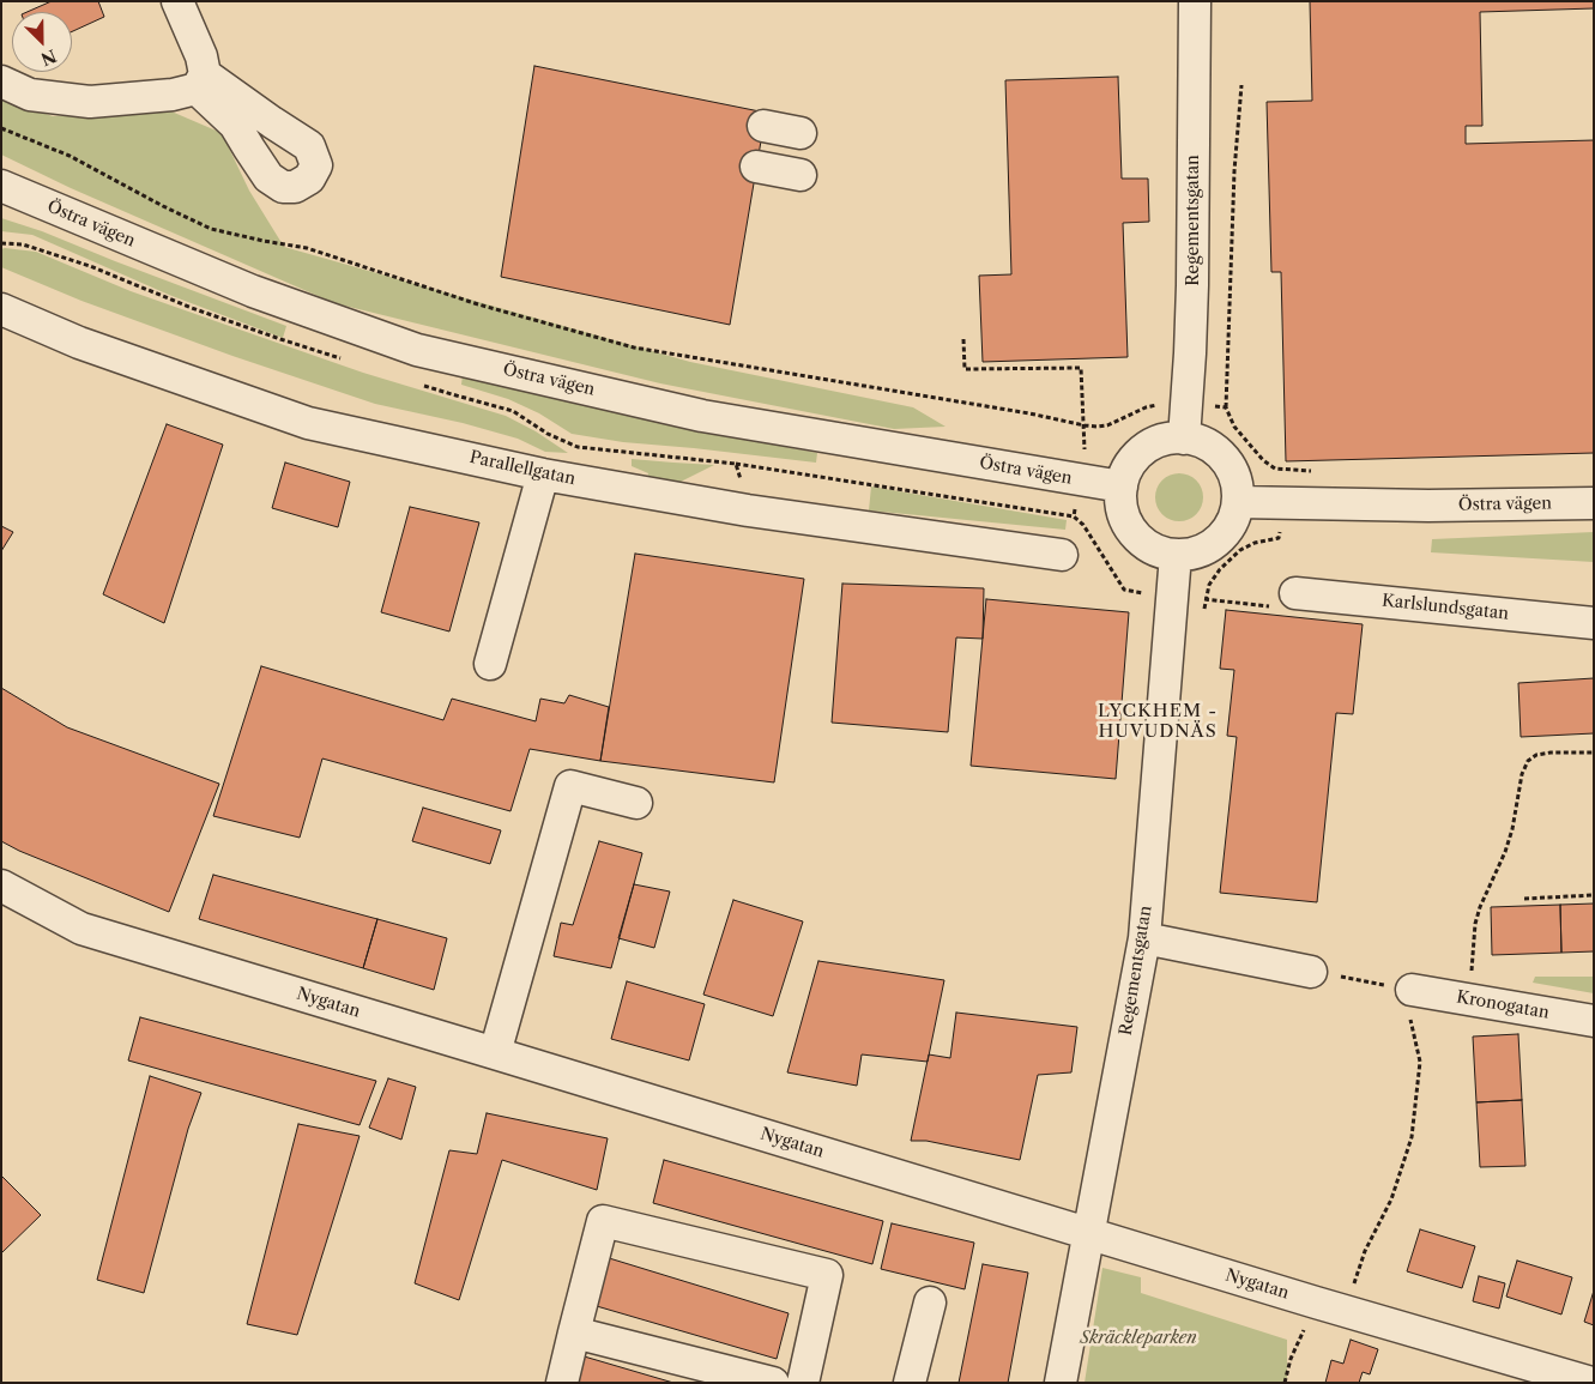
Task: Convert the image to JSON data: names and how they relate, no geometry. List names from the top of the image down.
{
  "streets": {
    "street": [
      "Regementsgatan",
      "Östra vägen",
      "Parallellgatan",
      "Karlslundsgatan",
      "Nygatan",
      "Kronogatan"
    ]
  },
  "crossings": [
    ["Regementsgatan", "Östra vägen"],
    ["Regementsgatan", "Nygatan"]
  ],
  "districts": ["LYCKHEM - HUVUDNÄS"],
  "parks": ["Skräckleparken"],
  "north": "bottom right"
}
